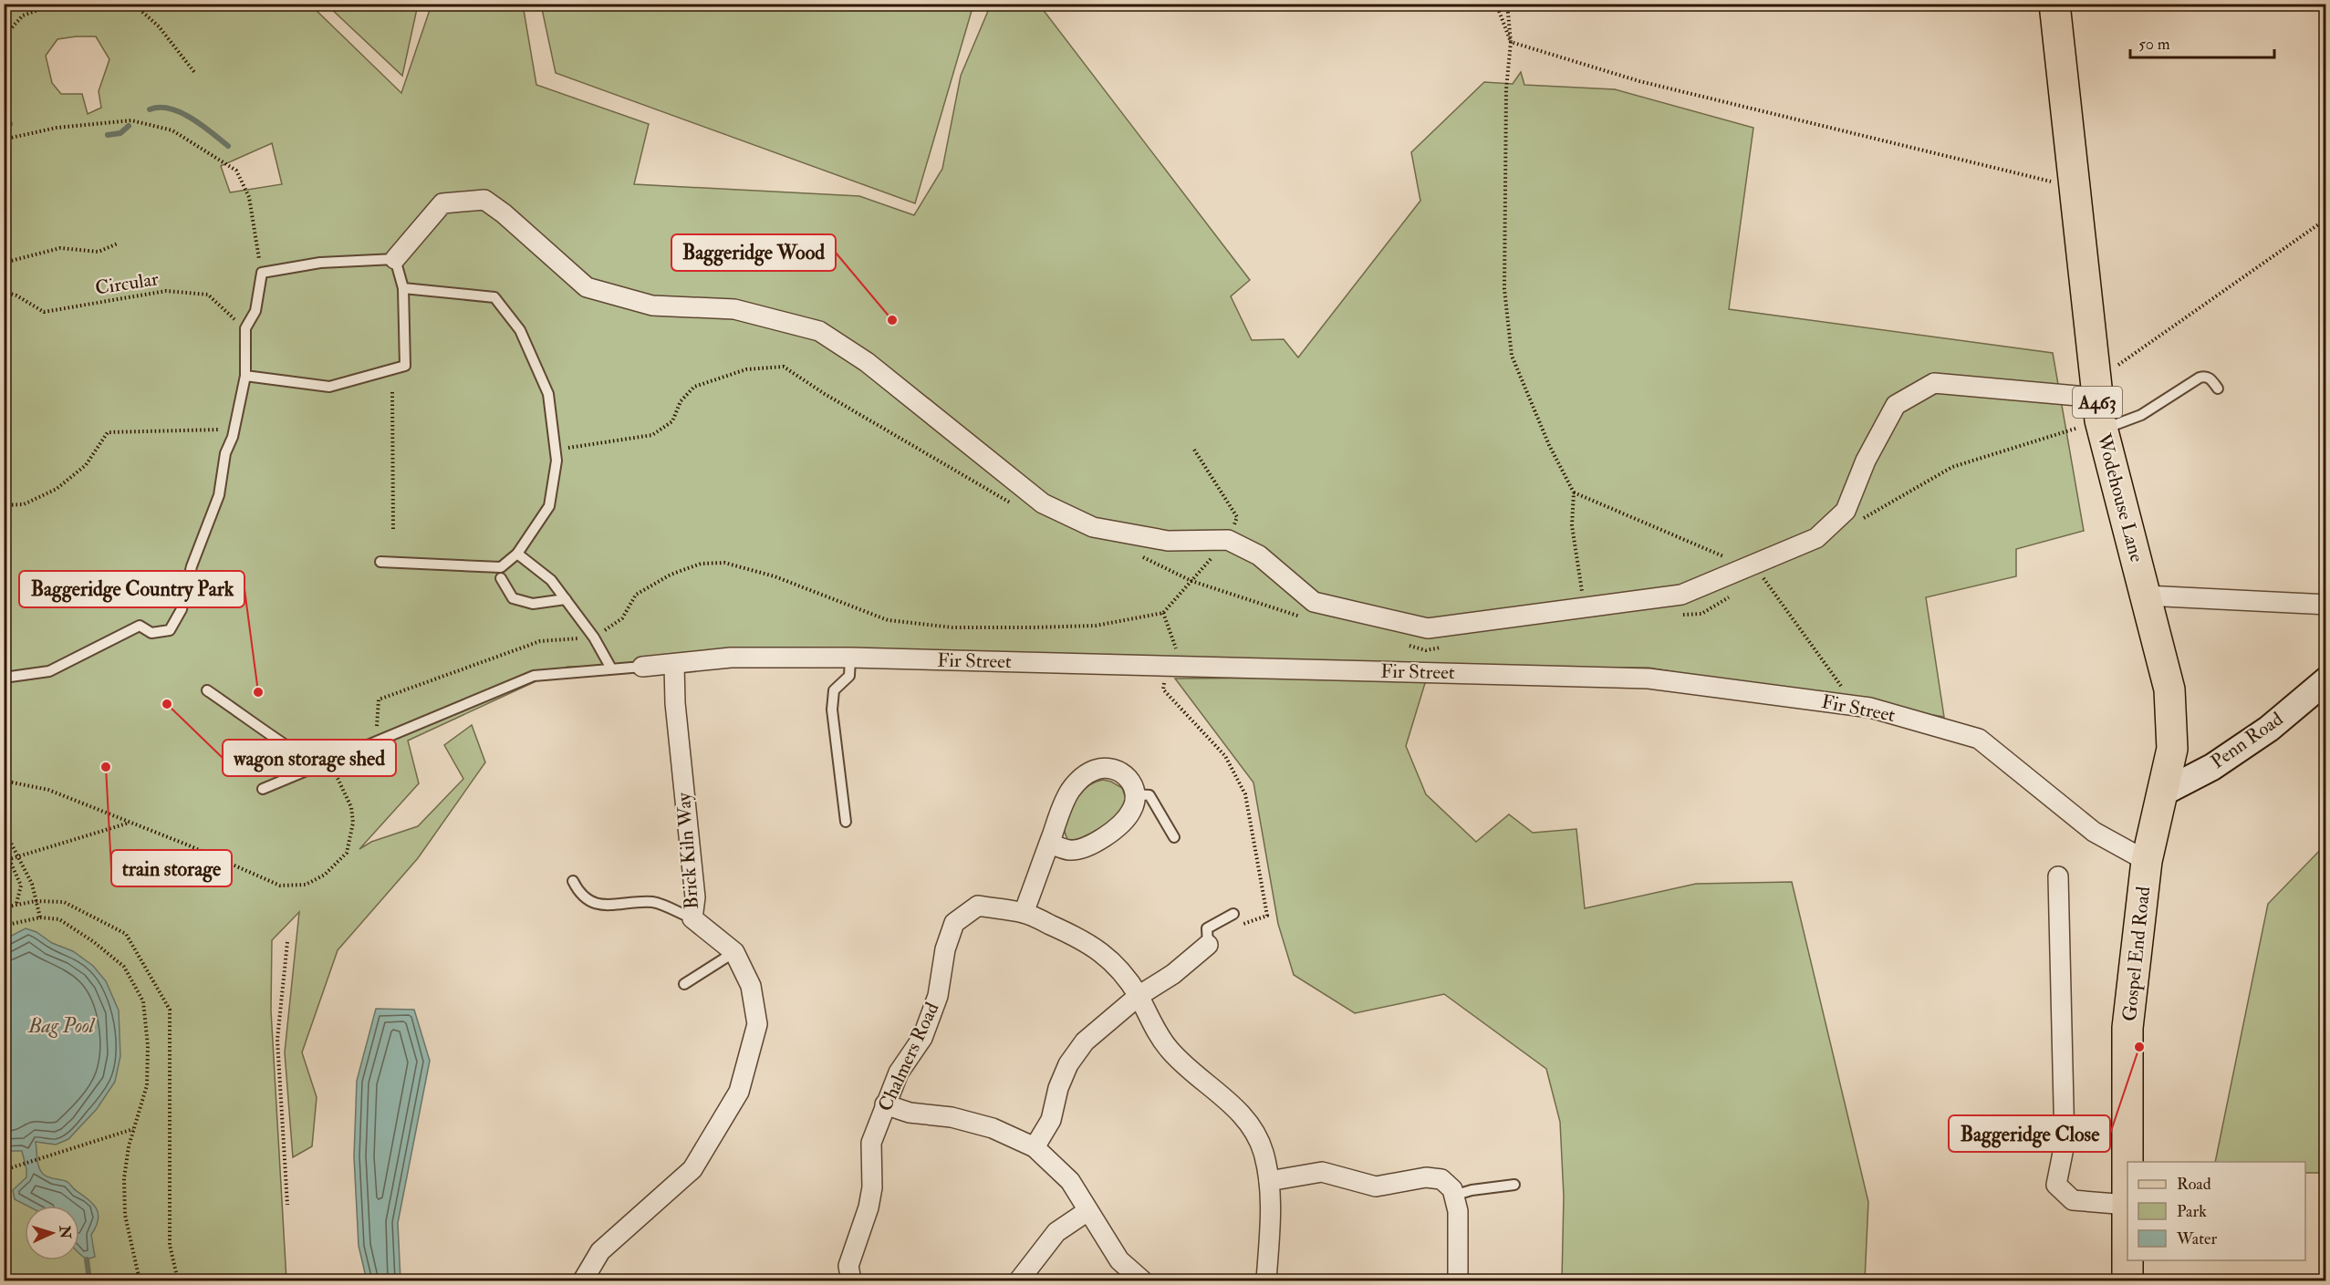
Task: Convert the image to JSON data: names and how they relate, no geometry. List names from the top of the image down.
{
  "streets": {
    "main road": ["A463", "Wodehouse Lane", "Gospel End Road"],
    "street": [
      "Fir Street",
      "Penn Road",
      "Brick Kiln Way",
      "Chalmers Road"
    ],
    "path": ["Circular"]
  },
  "crossings": [
    ["Wodehouse Lane", "Penn Road"],
    ["Wodehouse Lane", "Gospel End Road"],
    ["Fir Street", "Brick Kiln Way"],
    ["Fir Street", "Gospel End Road"],
    ["Penn Road", "Gospel End Road"]
  ],
  "water": ["Bag Pool"],
  "places": [
    "Baggeridge Wood",
    "Baggeridge Country Park",
    "wagon storage shed",
    "train storage",
    "Baggeridge Close"
  ],
  "legend": ["Road", "Park", "Water"],
  "scale_bar": "50 m",
  "north": "right"
}
